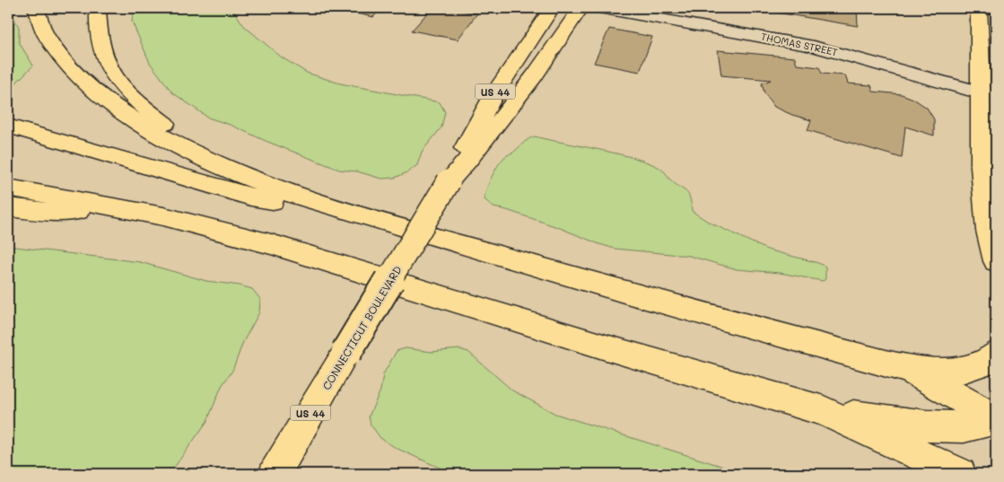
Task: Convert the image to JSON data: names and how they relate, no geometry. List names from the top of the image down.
{
  "streets": {
    "main road": ["US 44", "CONNECTICUT BOULEVARD"],
    "street": ["THOMAS STREET"]
  }
}
